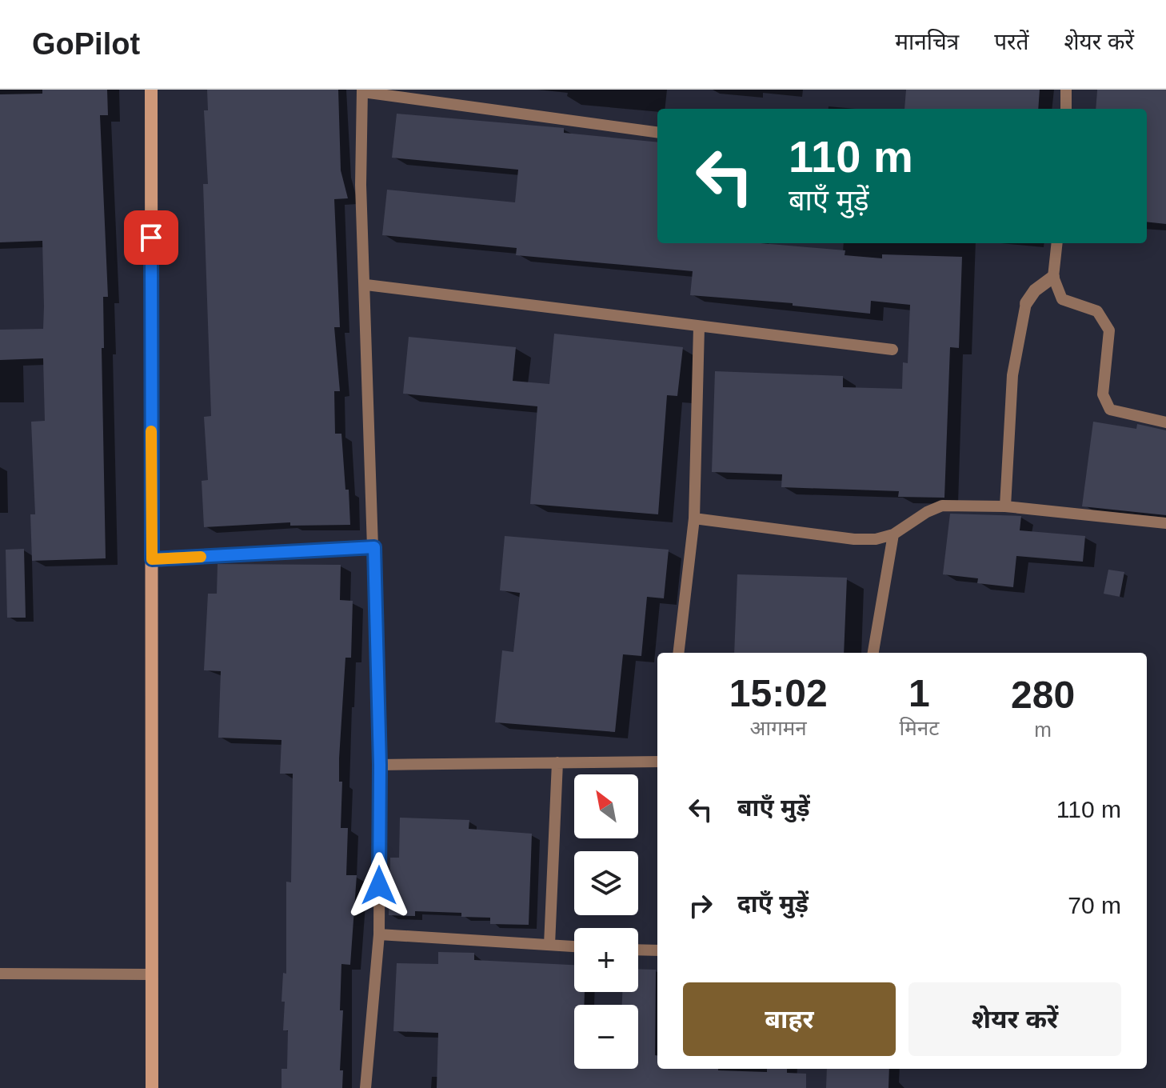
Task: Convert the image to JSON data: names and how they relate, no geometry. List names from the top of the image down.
{
  "north": "top left",
  "page": {
    "header": "GoPilot",
    "nav": ["मानचित्र", "परतें", "शेयर करें"],
    "turn": ["110 m", "बाएँ मुड़ें"],
    "eta": [
      "15:02",
      "आगमन",
      "1",
      "मिनट",
      "280",
      "m"
    ],
    "list": [
      {
        "name": "बाएँ मुड़ें",
        "value": "110 m"
      },
      {
        "name": "दाएँ मुड़ें",
        "value": "70 m"
      }
    ],
    "map_buttons": ["+", "−"],
    "buttons": ["बाहर", "शेयर करें"]
  }
}
